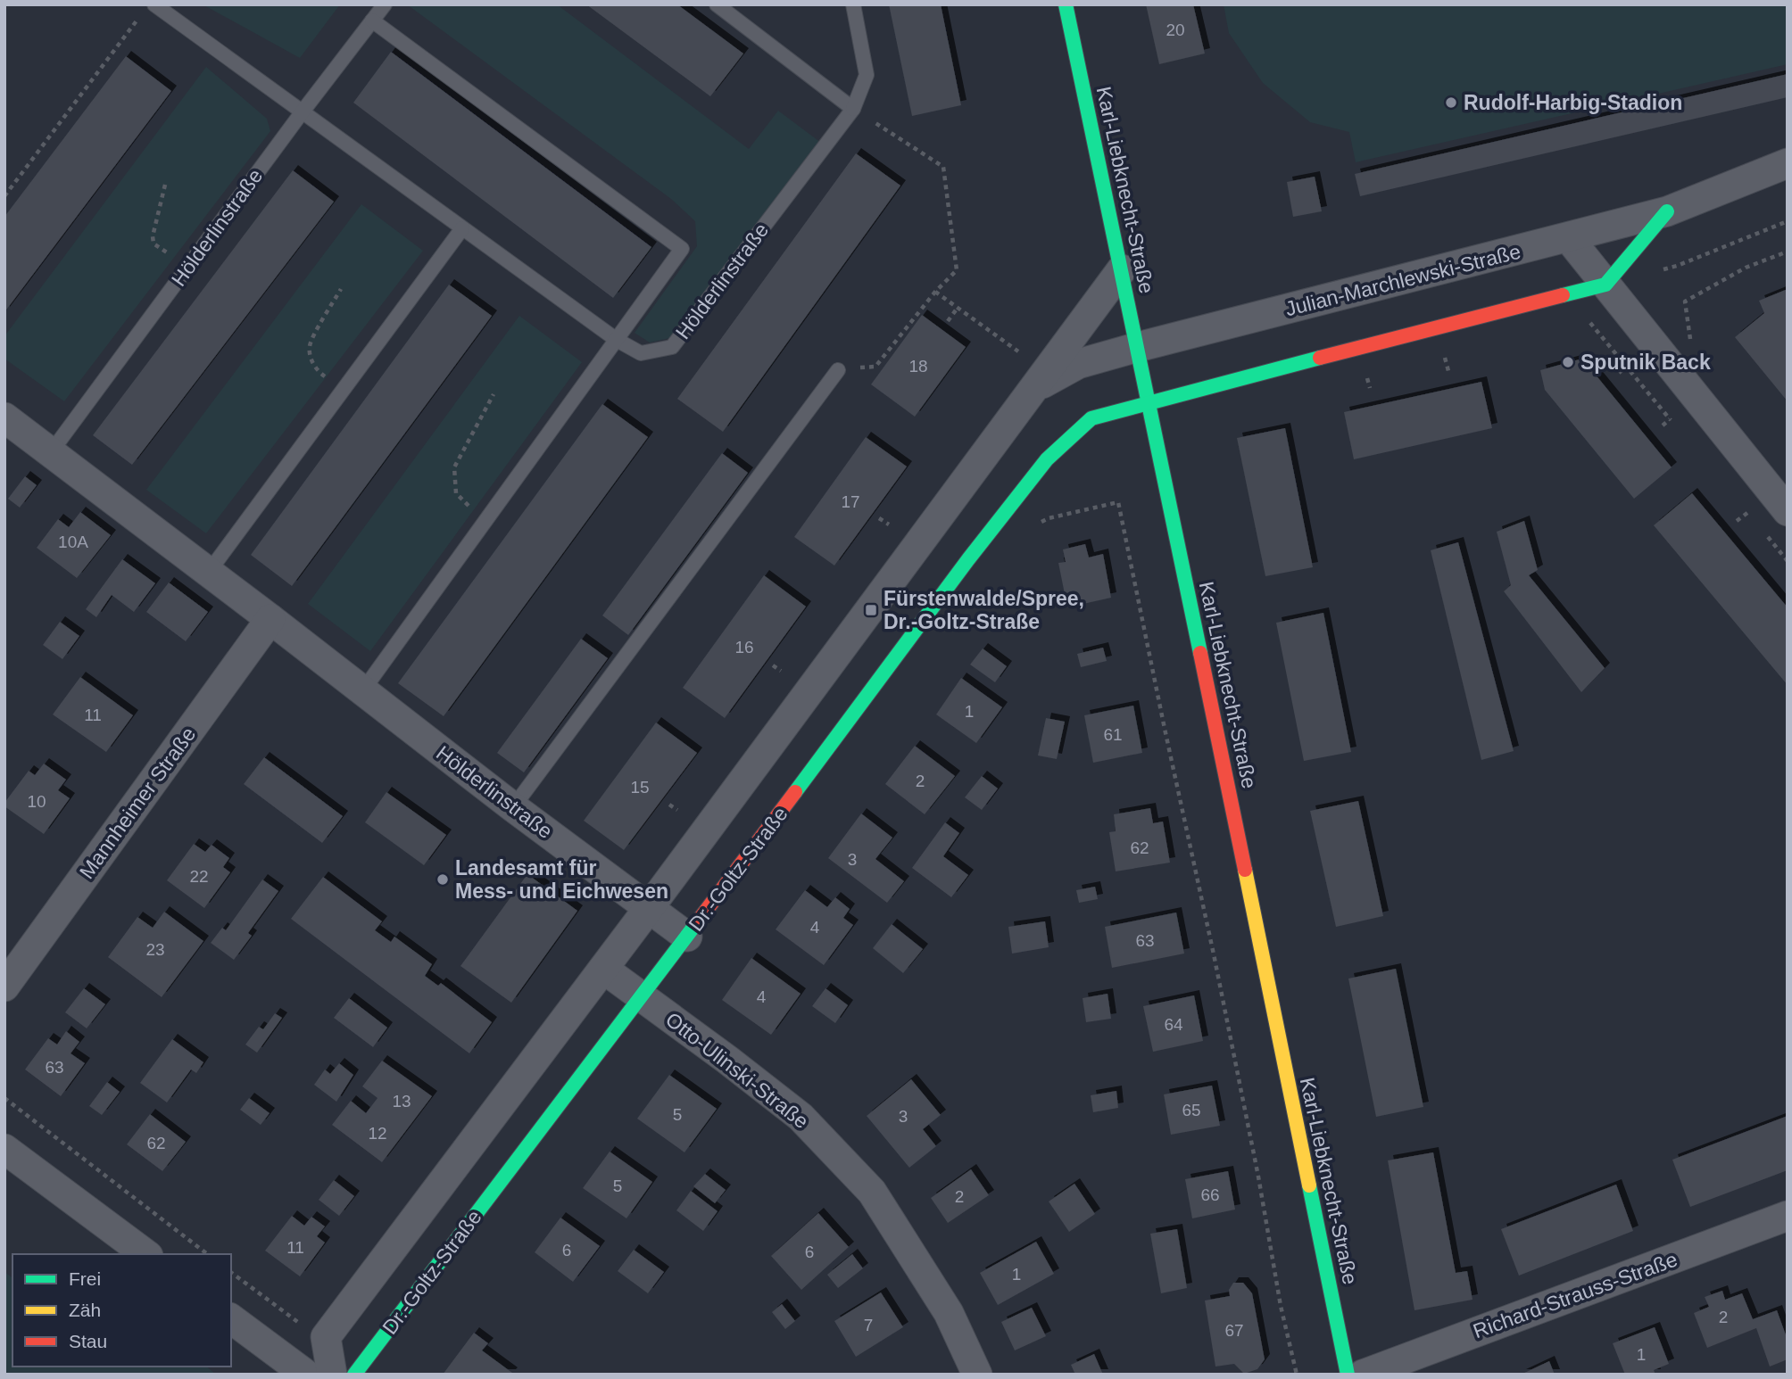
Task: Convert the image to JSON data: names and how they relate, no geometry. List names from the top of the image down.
{
  "streets": {
    "street": [
      "Karl-Liebknecht-Straße",
      "Hölderlinstraße",
      "Julian-Marchlewski-Straße",
      "Mannheimer Straße",
      "Dr.-Goltz-Straße",
      "Otto-Ulinski-Straße",
      "Richard-Strauss-Straße"
    ]
  },
  "crossings": [
    ["Karl-Liebknecht-Straße", "Julian-Marchlewski-Straße"],
    ["Karl-Liebknecht-Straße", "Dr.-Goltz-Straße"],
    ["Hölderlinstraße", "Mannheimer Straße"],
    ["Hölderlinstraße", "Dr.-Goltz-Straße"],
    ["Dr.-Goltz-Straße", "Otto-Ulinski-Straße"]
  ],
  "places": {
    "other": ["Rudolf-Harbig-Stadion", "Sputnik Back", "Landesamt für Mess- und Eichwesen"],
    "transit": ["Fürstenwalde/Spree, Dr.-Goltz-Straße"]
  },
  "house_numbers": [
    "20",
    "18",
    "17",
    "10A",
    "16",
    "1",
    "11",
    "61",
    "2",
    "15",
    "10",
    "62",
    "3",
    "22",
    "4",
    "63",
    "23",
    "4",
    "64",
    "63",
    "13",
    "65",
    "5",
    "3",
    "12",
    "62",
    "5",
    "66",
    "2",
    "11",
    "6",
    "6",
    "1",
    "2",
    "7",
    "67",
    "1"
  ],
  "legend": ["Frei", "Zäh", "Stau"]
}
